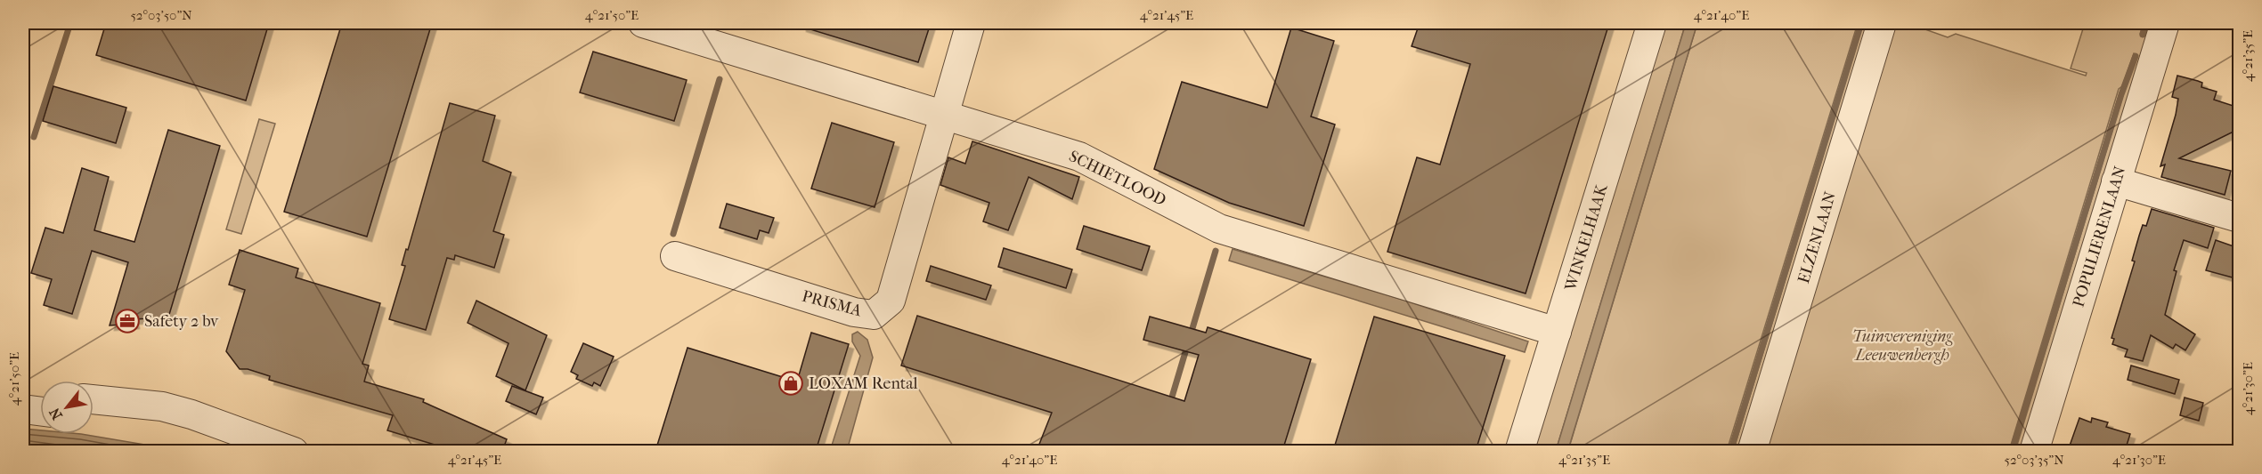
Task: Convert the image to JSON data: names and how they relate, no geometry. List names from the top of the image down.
{
  "streets": {
    "street": [
      "SCHIETLOOD",
      "POPULIERENLAAN",
      "WINKELHAAK",
      "ELZENLAAN",
      "PRISMA"
    ]
  },
  "crossings": [
    ["SCHIETLOOD", "WINKELHAAK"],
    ["SCHIETLOOD", "PRISMA"]
  ],
  "parks": ["Tuinvereniging Leeuwenbergh"],
  "places": {
    "office": ["Safety 2 bv"],
    "shop": ["LOXAM Rental"]
  },
  "north": "bottom left",
  "coordinates": [
    "52°03'50\"N",
    "4°21'50\"E",
    "4°21'45\"E",
    "4°21'40\"E",
    "4°21'35\"E",
    "4°21'30\"E",
    "52°03'35\"N"
  ]
}
